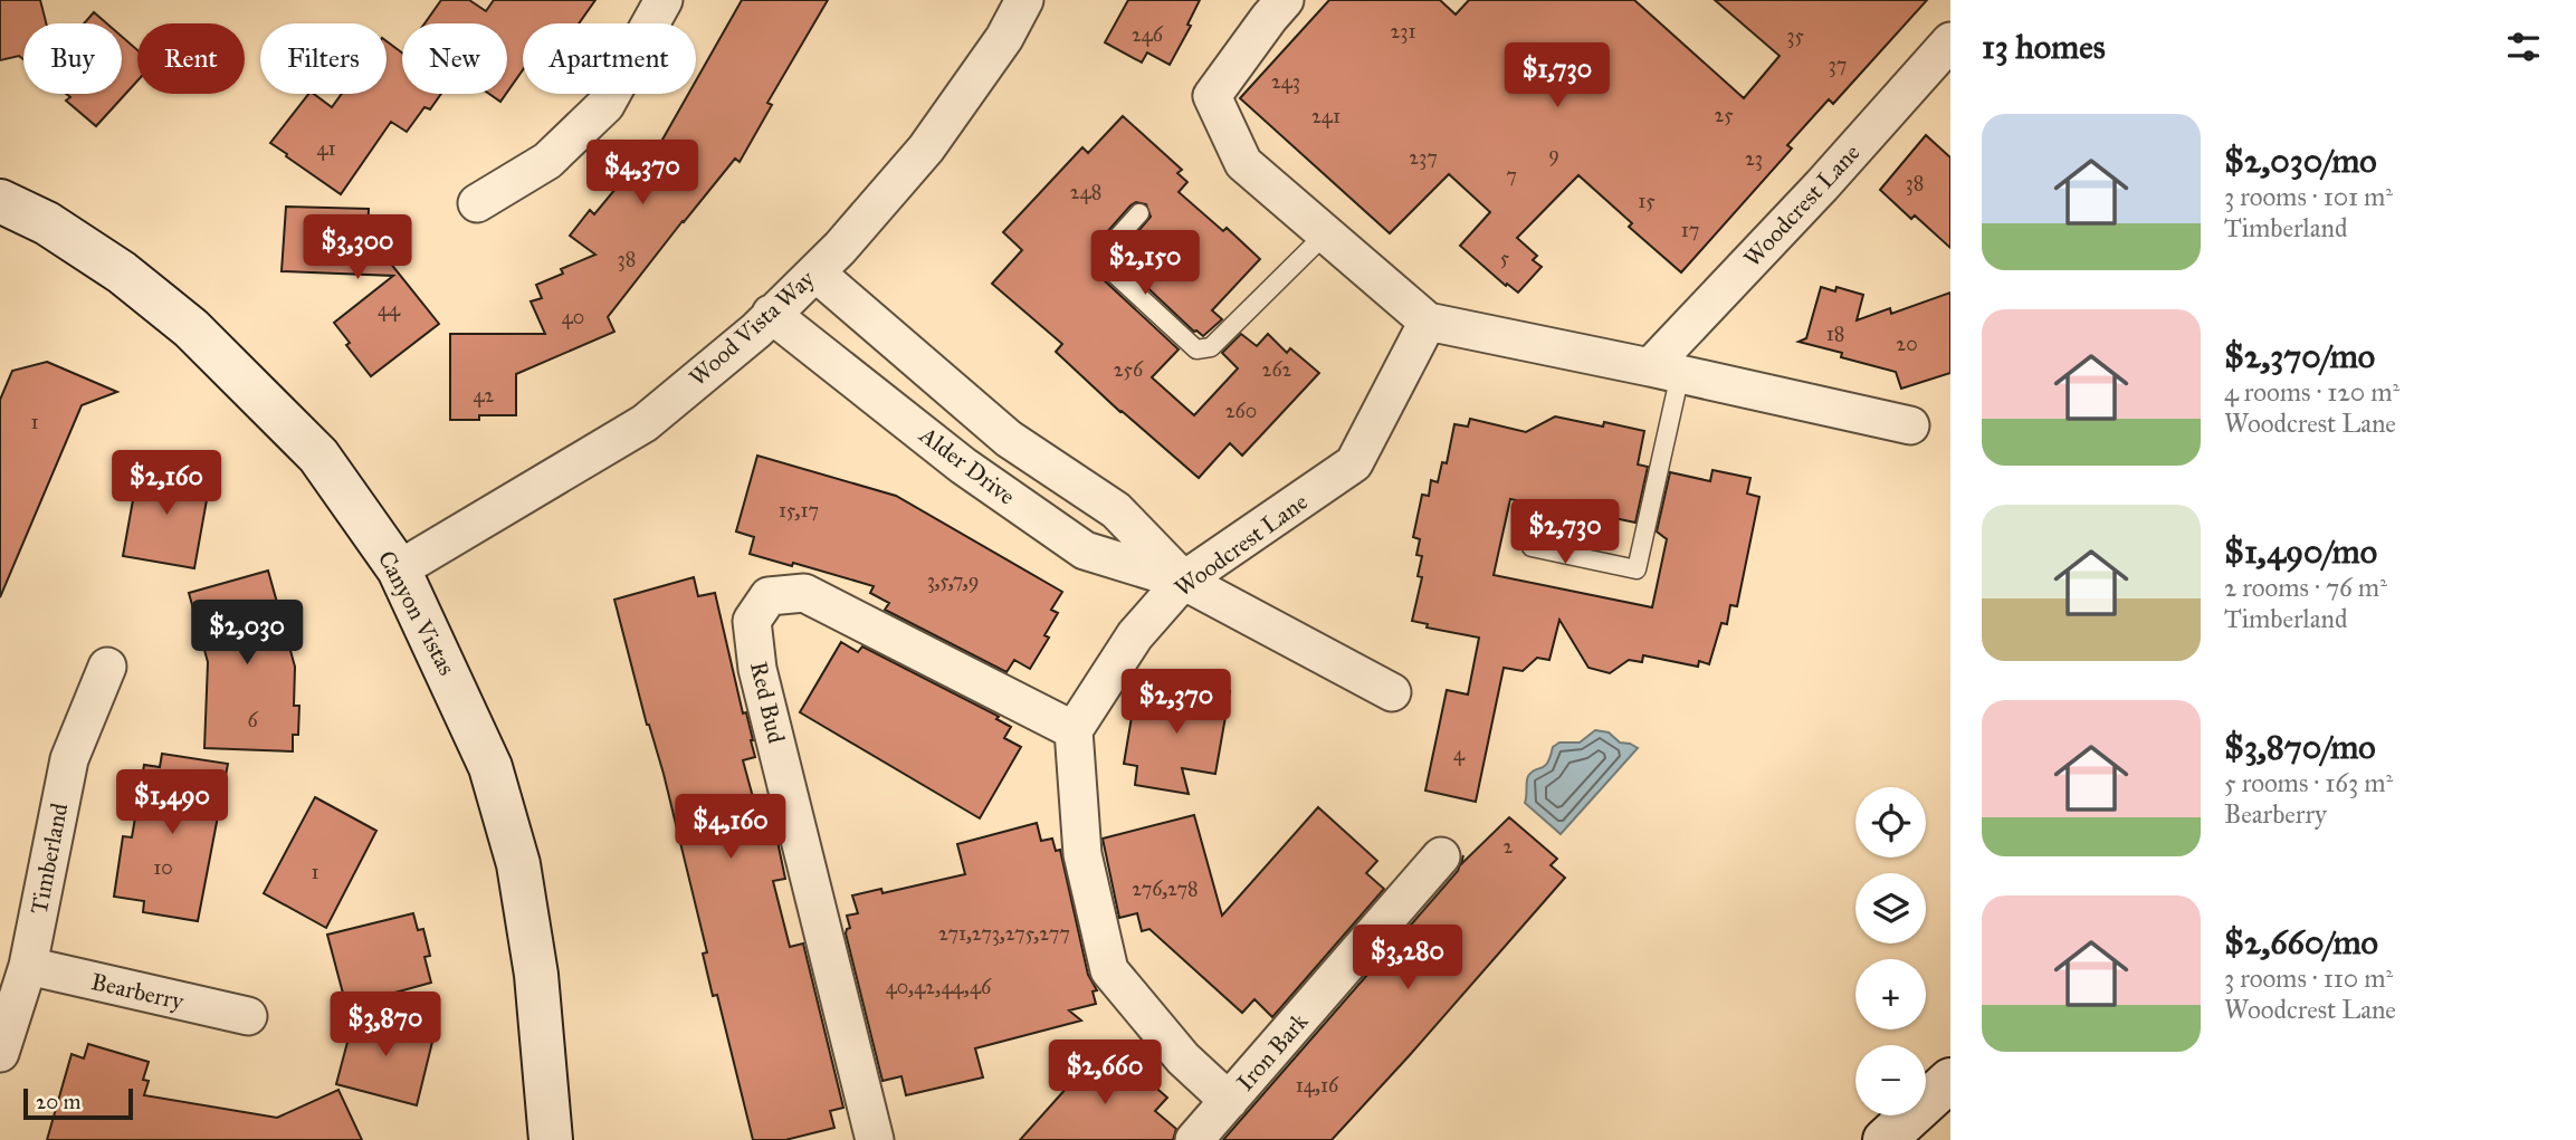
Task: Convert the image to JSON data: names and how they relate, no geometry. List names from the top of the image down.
{
  "streets": {
    "street": [
      "Woodcrest Lane",
      "Wood Vista Way",
      "Alder Drive",
      "Canyon Vistas",
      "Red Bud",
      "Timberland",
      "Bearberry",
      "Iron Bark"
    ]
  },
  "crossings": [
    ["Woodcrest Lane", "Alder Drive"],
    ["Woodcrest Lane", "Red Bud"],
    ["Wood Vista Way", "Alder Drive"],
    ["Wood Vista Way", "Canyon Vistas"],
    ["Timberland", "Bearberry"]
  ],
  "house_numbers": [
    "231",
    "246",
    "35",
    "37",
    "243",
    "25",
    "241",
    "41",
    "9",
    "237",
    "23",
    "7",
    "38",
    "248",
    "15",
    "17",
    "5",
    "38",
    "44",
    "40",
    "18",
    "20",
    "256",
    "262",
    "42",
    "260",
    "1",
    "15,17",
    "3,5,7,9",
    "6",
    "4",
    "2",
    "10",
    "1",
    "276,278",
    "271,273,275,277",
    "40,42,44,46",
    "14,16"
  ],
  "scale_bar": "20 m",
  "page": {
    "heading": "13 homes",
    "chip": [
      "Buy",
      "Rent",
      "Filters",
      "New",
      "Apartment"
    ],
    "price": [
      "$1,730",
      "$4,370",
      "$3,300",
      "$2,150",
      "$2,160",
      "$2,730",
      "$2,030",
      "$2,370",
      "$1,490",
      "$4,160",
      "$3,280",
      "$3,870",
      "$2,660"
    ],
    "list": [
      {
        "name": "$2,030/mo",
        "note": "3 rooms · 101 m² · Timberland"
      },
      {
        "name": "$2,370/mo",
        "note": "4 rooms · 120 m² · Woodcrest Lane"
      },
      {
        "name": "$1,490/mo",
        "note": "2 rooms · 76 m² · Timberland"
      },
      {
        "name": "$3,870/mo",
        "note": "5 rooms · 163 m² · Bearberry"
      },
      {
        "name": "$2,660/mo",
        "note": "3 rooms · 110 m² · Woodcrest Lane"
      }
    ],
    "map_buttons": ["+", "−"],
    "scale": "20 m"
  }
}
